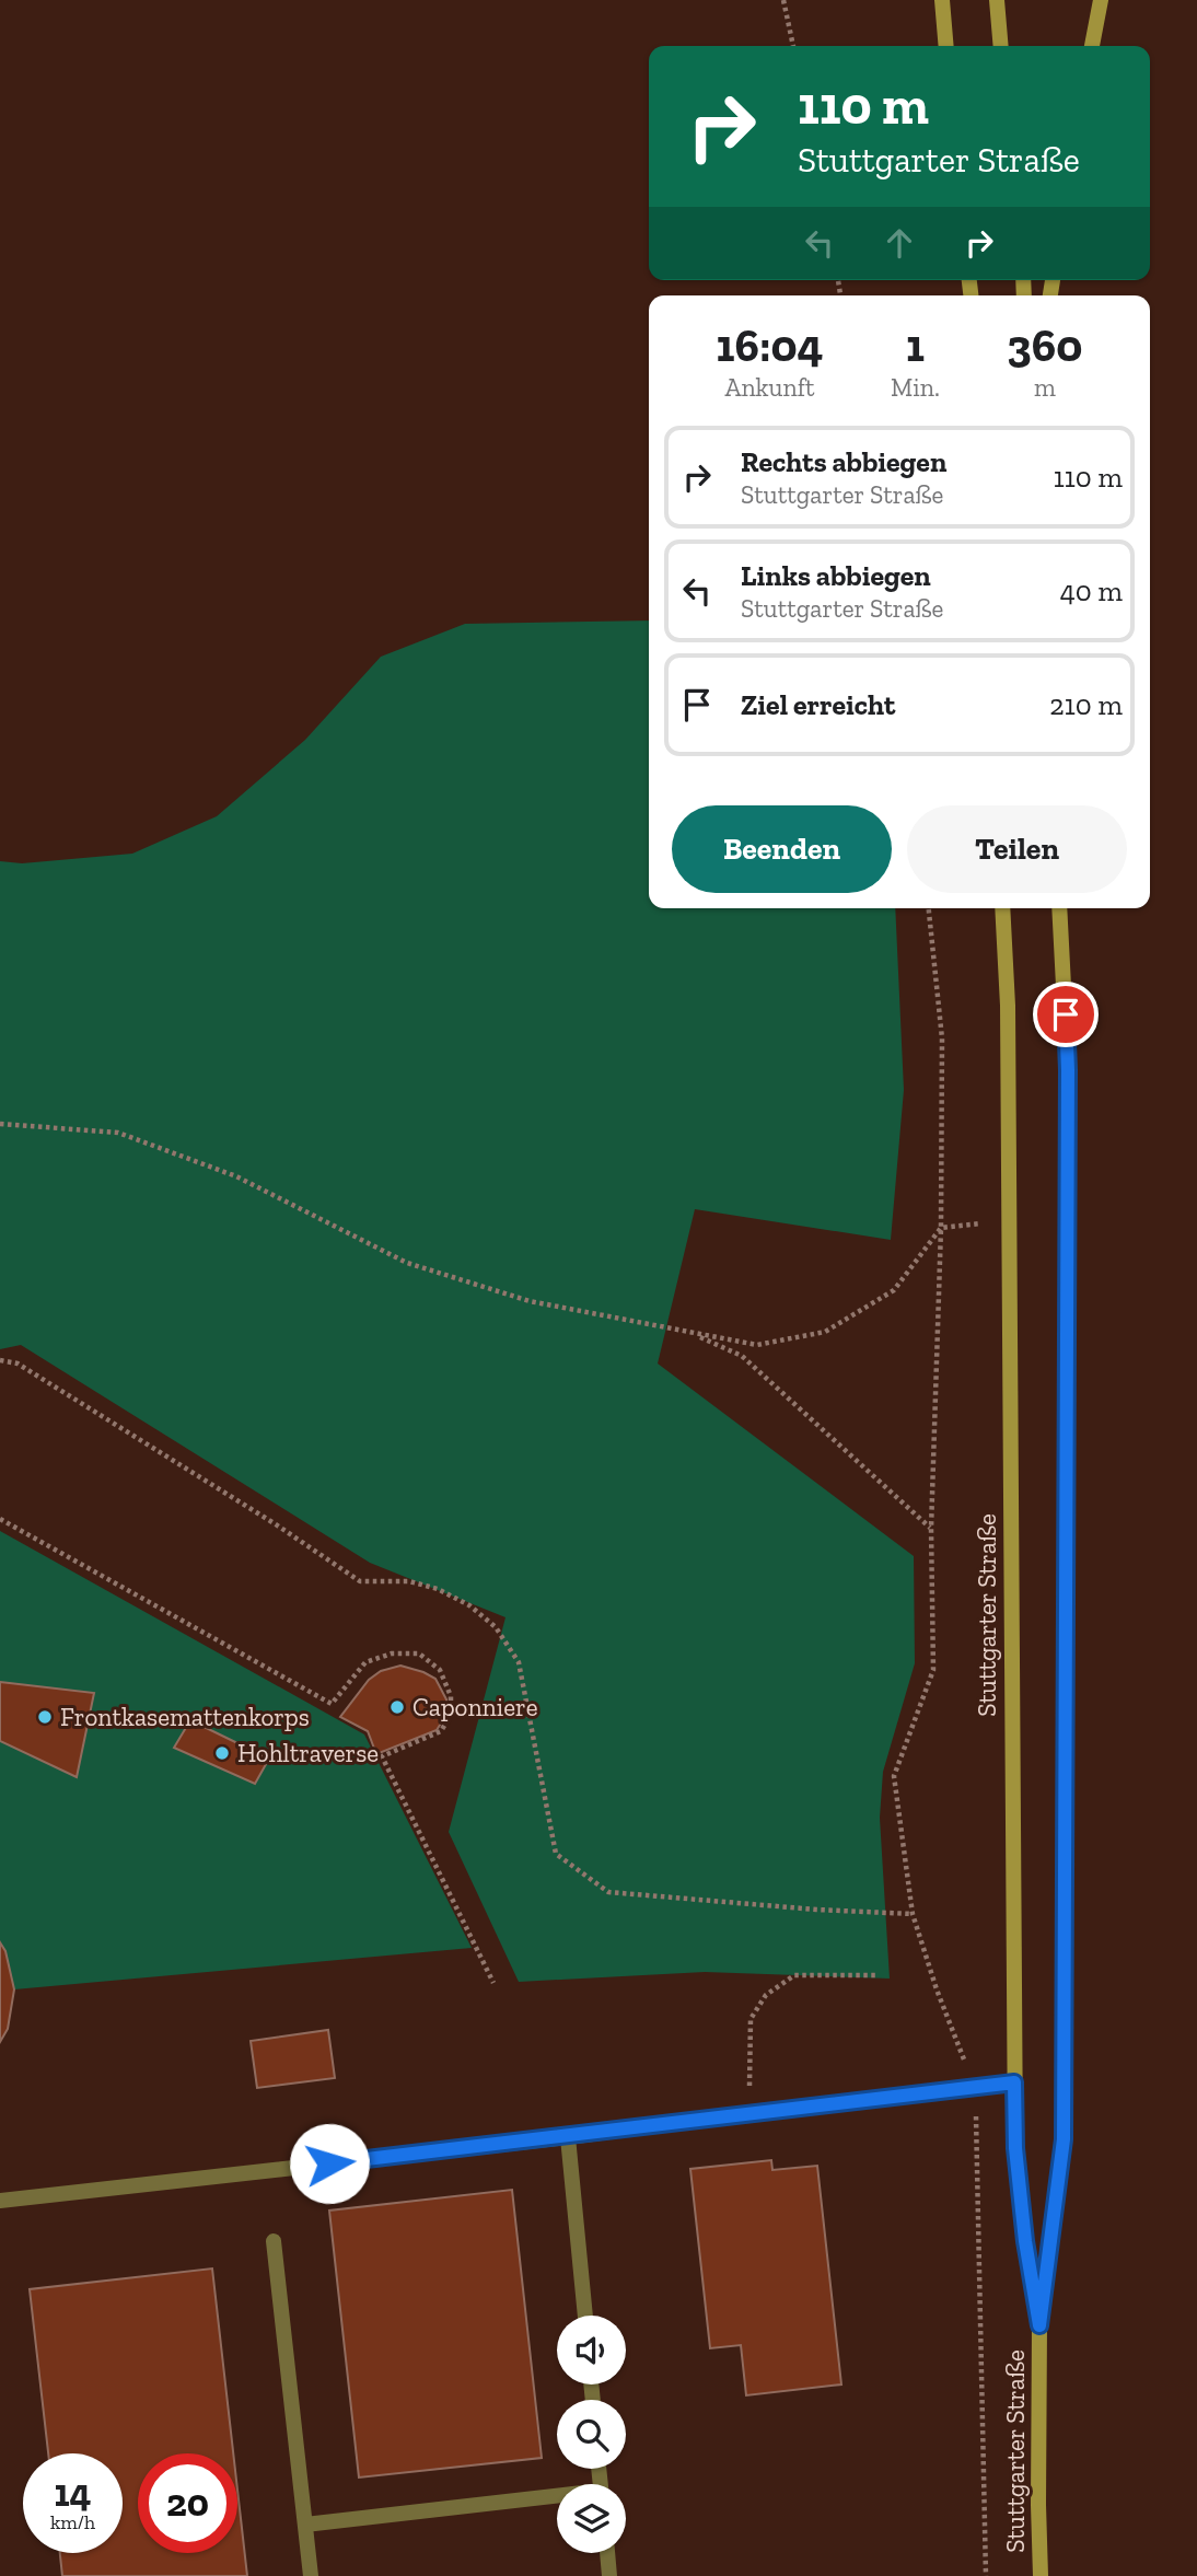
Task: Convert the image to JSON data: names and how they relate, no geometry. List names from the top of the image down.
{
  "streets": {
    "main road": ["Stuttgarter Straße"]
  },
  "places": ["Caponniere", "Frontkasemattenkorps", "Hohltraverse"],
  "page": {
    "turn": ["110 m", "Stuttgarter Straße"],
    "eta": [
      "16:04",
      "Ankunft",
      "1",
      "Min.",
      "360",
      "m"
    ],
    "list": [
      {
        "name": "Rechts abbiegen",
        "note": "Stuttgarter Straße",
        "value": "110 m"
      },
      {
        "name": "Links abbiegen",
        "note": "Stuttgarter Straße",
        "value": "40 m"
      },
      {
        "name": "Ziel erreicht",
        "value": "210 m"
      }
    ],
    "buttons": ["Beenden", "Teilen"],
    "speed": "14 km/h",
    "limit": "20"
  }
}
